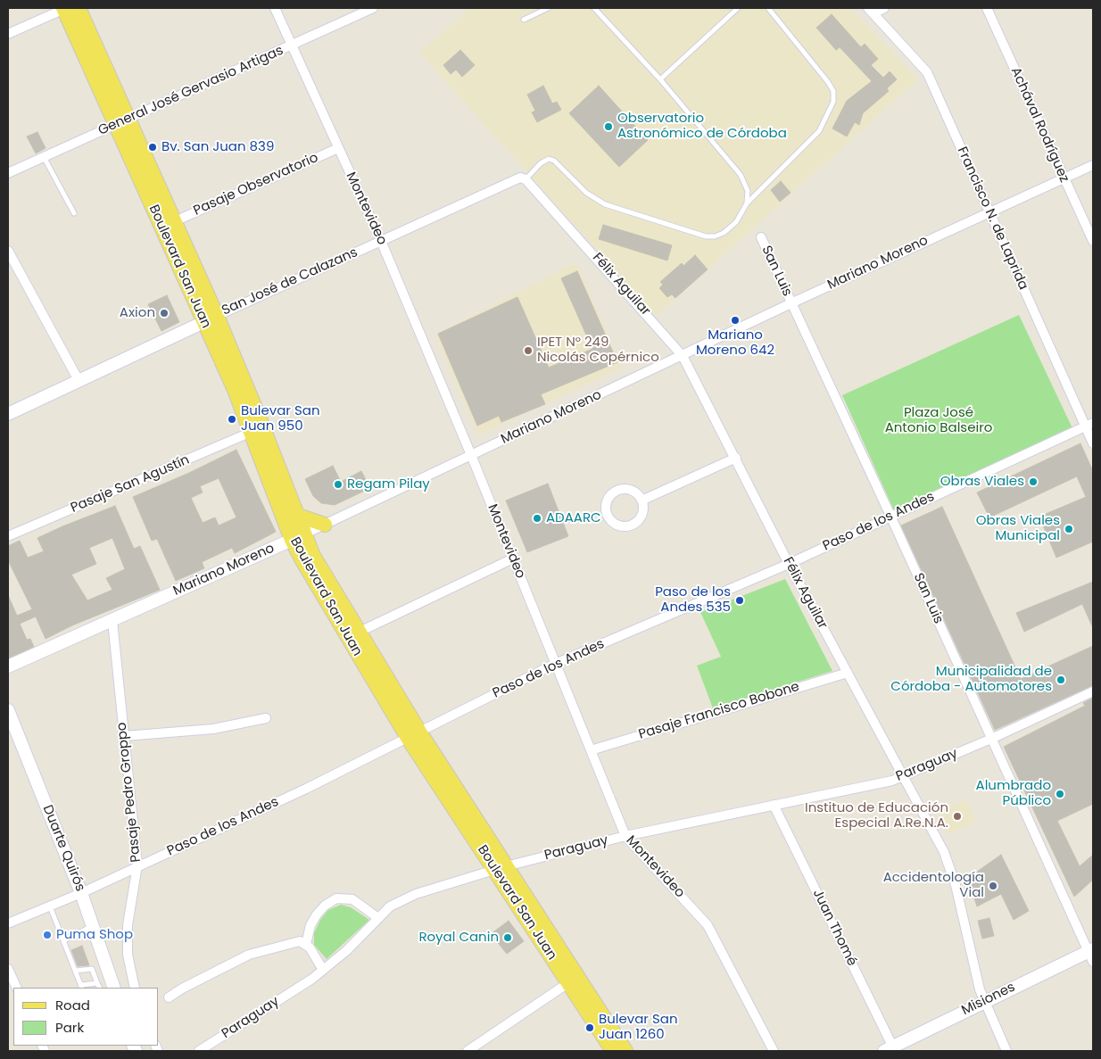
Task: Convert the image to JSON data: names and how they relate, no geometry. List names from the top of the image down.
{
  "streets": {
    "main road": ["Boulevard San Juan"],
    "street": [
      "General José Gervasio Artigas",
      "Achával Rodríguez",
      "Pasaje Observatorio",
      "Montevideo",
      "Francisco N. de Laprida",
      "Mariano Moreno",
      "San Luis",
      "San José de Calazans",
      "Félix Aguilar",
      "Pasaje San Agustín",
      "Paso de los Andes",
      "Pasaje Francisco Bobone",
      "Paraguay",
      "Pasaje Pedro Groppo",
      "Duarte Quirós",
      "Juan Thomé",
      "Misiones"
    ]
  },
  "crossings": [
    ["General José Gervasio Artigas", "Montevideo"],
    ["General José Gervasio Artigas", "Boulevard San Juan"],
    ["Achával Rodríguez", "Mariano Moreno"],
    ["Pasaje Observatorio", "Montevideo"],
    ["Pasaje Observatorio", "Boulevard San Juan"],
    ["Montevideo", "Mariano Moreno"],
    ["Montevideo", "San José de Calazans"],
    ["Montevideo", "Paso de los Andes"],
    ["Montevideo", "Pasaje Francisco Bobone"],
    ["Montevideo", "Paraguay"],
    ["Francisco N. de Laprida", "Mariano Moreno"],
    ["Francisco N. de Laprida", "Paso de los Andes"],
    ["Mariano Moreno", "Boulevard San Juan"],
    ["Mariano Moreno", "San Luis"],
    ["Mariano Moreno", "Félix Aguilar"],
    ["Mariano Moreno", "Pasaje Pedro Groppo"],
    ["Boulevard San Juan", "San José de Calazans"],
    ["Boulevard San Juan", "Pasaje San Agustín"],
    ["Boulevard San Juan", "Paso de los Andes"],
    ["Boulevard San Juan", "Paraguay"],
    ["San Luis", "Paso de los Andes"],
    ["San Luis", "Paraguay"],
    ["San Luis", "Misiones"],
    ["San José de Calazans", "Félix Aguilar"],
    ["Félix Aguilar", "Paso de los Andes"],
    ["Félix Aguilar", "Pasaje Francisco Bobone"],
    ["Félix Aguilar", "Paraguay"],
    ["Félix Aguilar", "Misiones"],
    ["Paso de los Andes", "Pasaje Pedro Groppo"],
    ["Paso de los Andes", "Duarte Quirós"],
    ["Paraguay", "Juan Thomé"],
    ["Juan Thomé", "Misiones"]
  ],
  "parks": ["Plaza José Antonio Balseiro"],
  "places": [
    "Observatorio Astronómico de Córdoba",
    "Bv. San Juan 839",
    "Axion",
    "Mariano Moreno 642",
    "IPET N° 249 Nicolás Copérnico",
    "Bulevar San Juan 950",
    "Obras Viales",
    "Regam Pilay",
    "ADAARC",
    "Obras Viales Municipal",
    "Paso de los Andes 535",
    "Municipalidad de Córdoba - Automotores",
    "Alumbrado Público",
    "Instituo de Educación Especial A.Re.N.A.",
    "Accidentología Vial",
    "Puma Shop",
    "Royal Canin",
    "Bulevar San Juan 1260"
  ],
  "legend": ["Road", "Park"]
}
